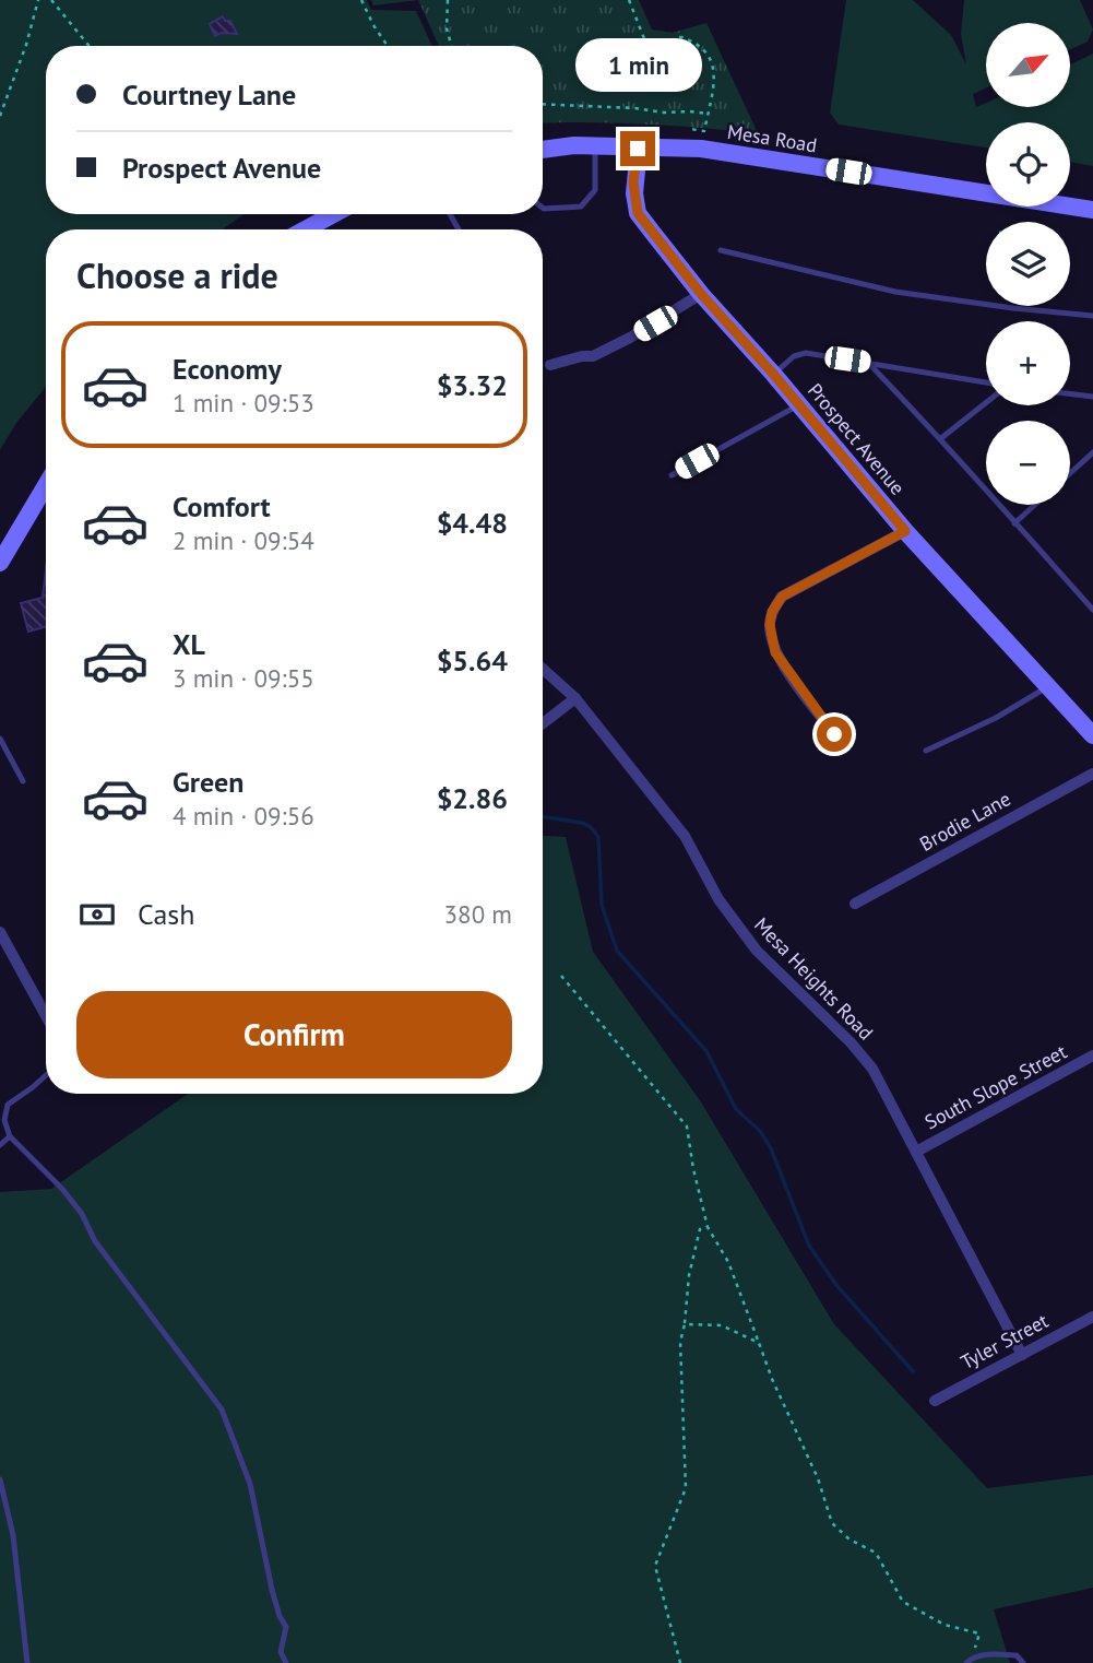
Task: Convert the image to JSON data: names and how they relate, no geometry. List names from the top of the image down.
{
  "streets": {
    "street": [
      "Mesa Road",
      "Prospect Avenue",
      "Brodie Lane",
      "Mesa Heights Road",
      "South Slope Street",
      "Tyler Street"
    ]
  },
  "crossings": [
    ["Mesa Road", "Prospect Avenue"],
    ["Mesa Heights Road", "South Slope Street"],
    ["Mesa Heights Road", "Tyler Street"]
  ],
  "north": "top right",
  "page": {
    "map_buttons": ["+", "−"],
    "bubble": "1 min",
    "banner": ["Courtney Lane", "Prospect Avenue"],
    "heading": "Choose a ride",
    "list": [
      {
        "name": "Economy",
        "note": "1 min · 09:53",
        "value": "$3.32"
      },
      {
        "name": "Comfort",
        "note": "2 min · 09:54",
        "value": "$4.48"
      },
      {
        "name": "XL",
        "note": "3 min · 09:55",
        "value": "$5.64"
      },
      {
        "name": "Green",
        "note": "4 min · 09:56",
        "value": "$2.86"
      }
    ],
    "pay": ["Cash", "380 m"],
    "buttons": "Confirm"
  }
}
